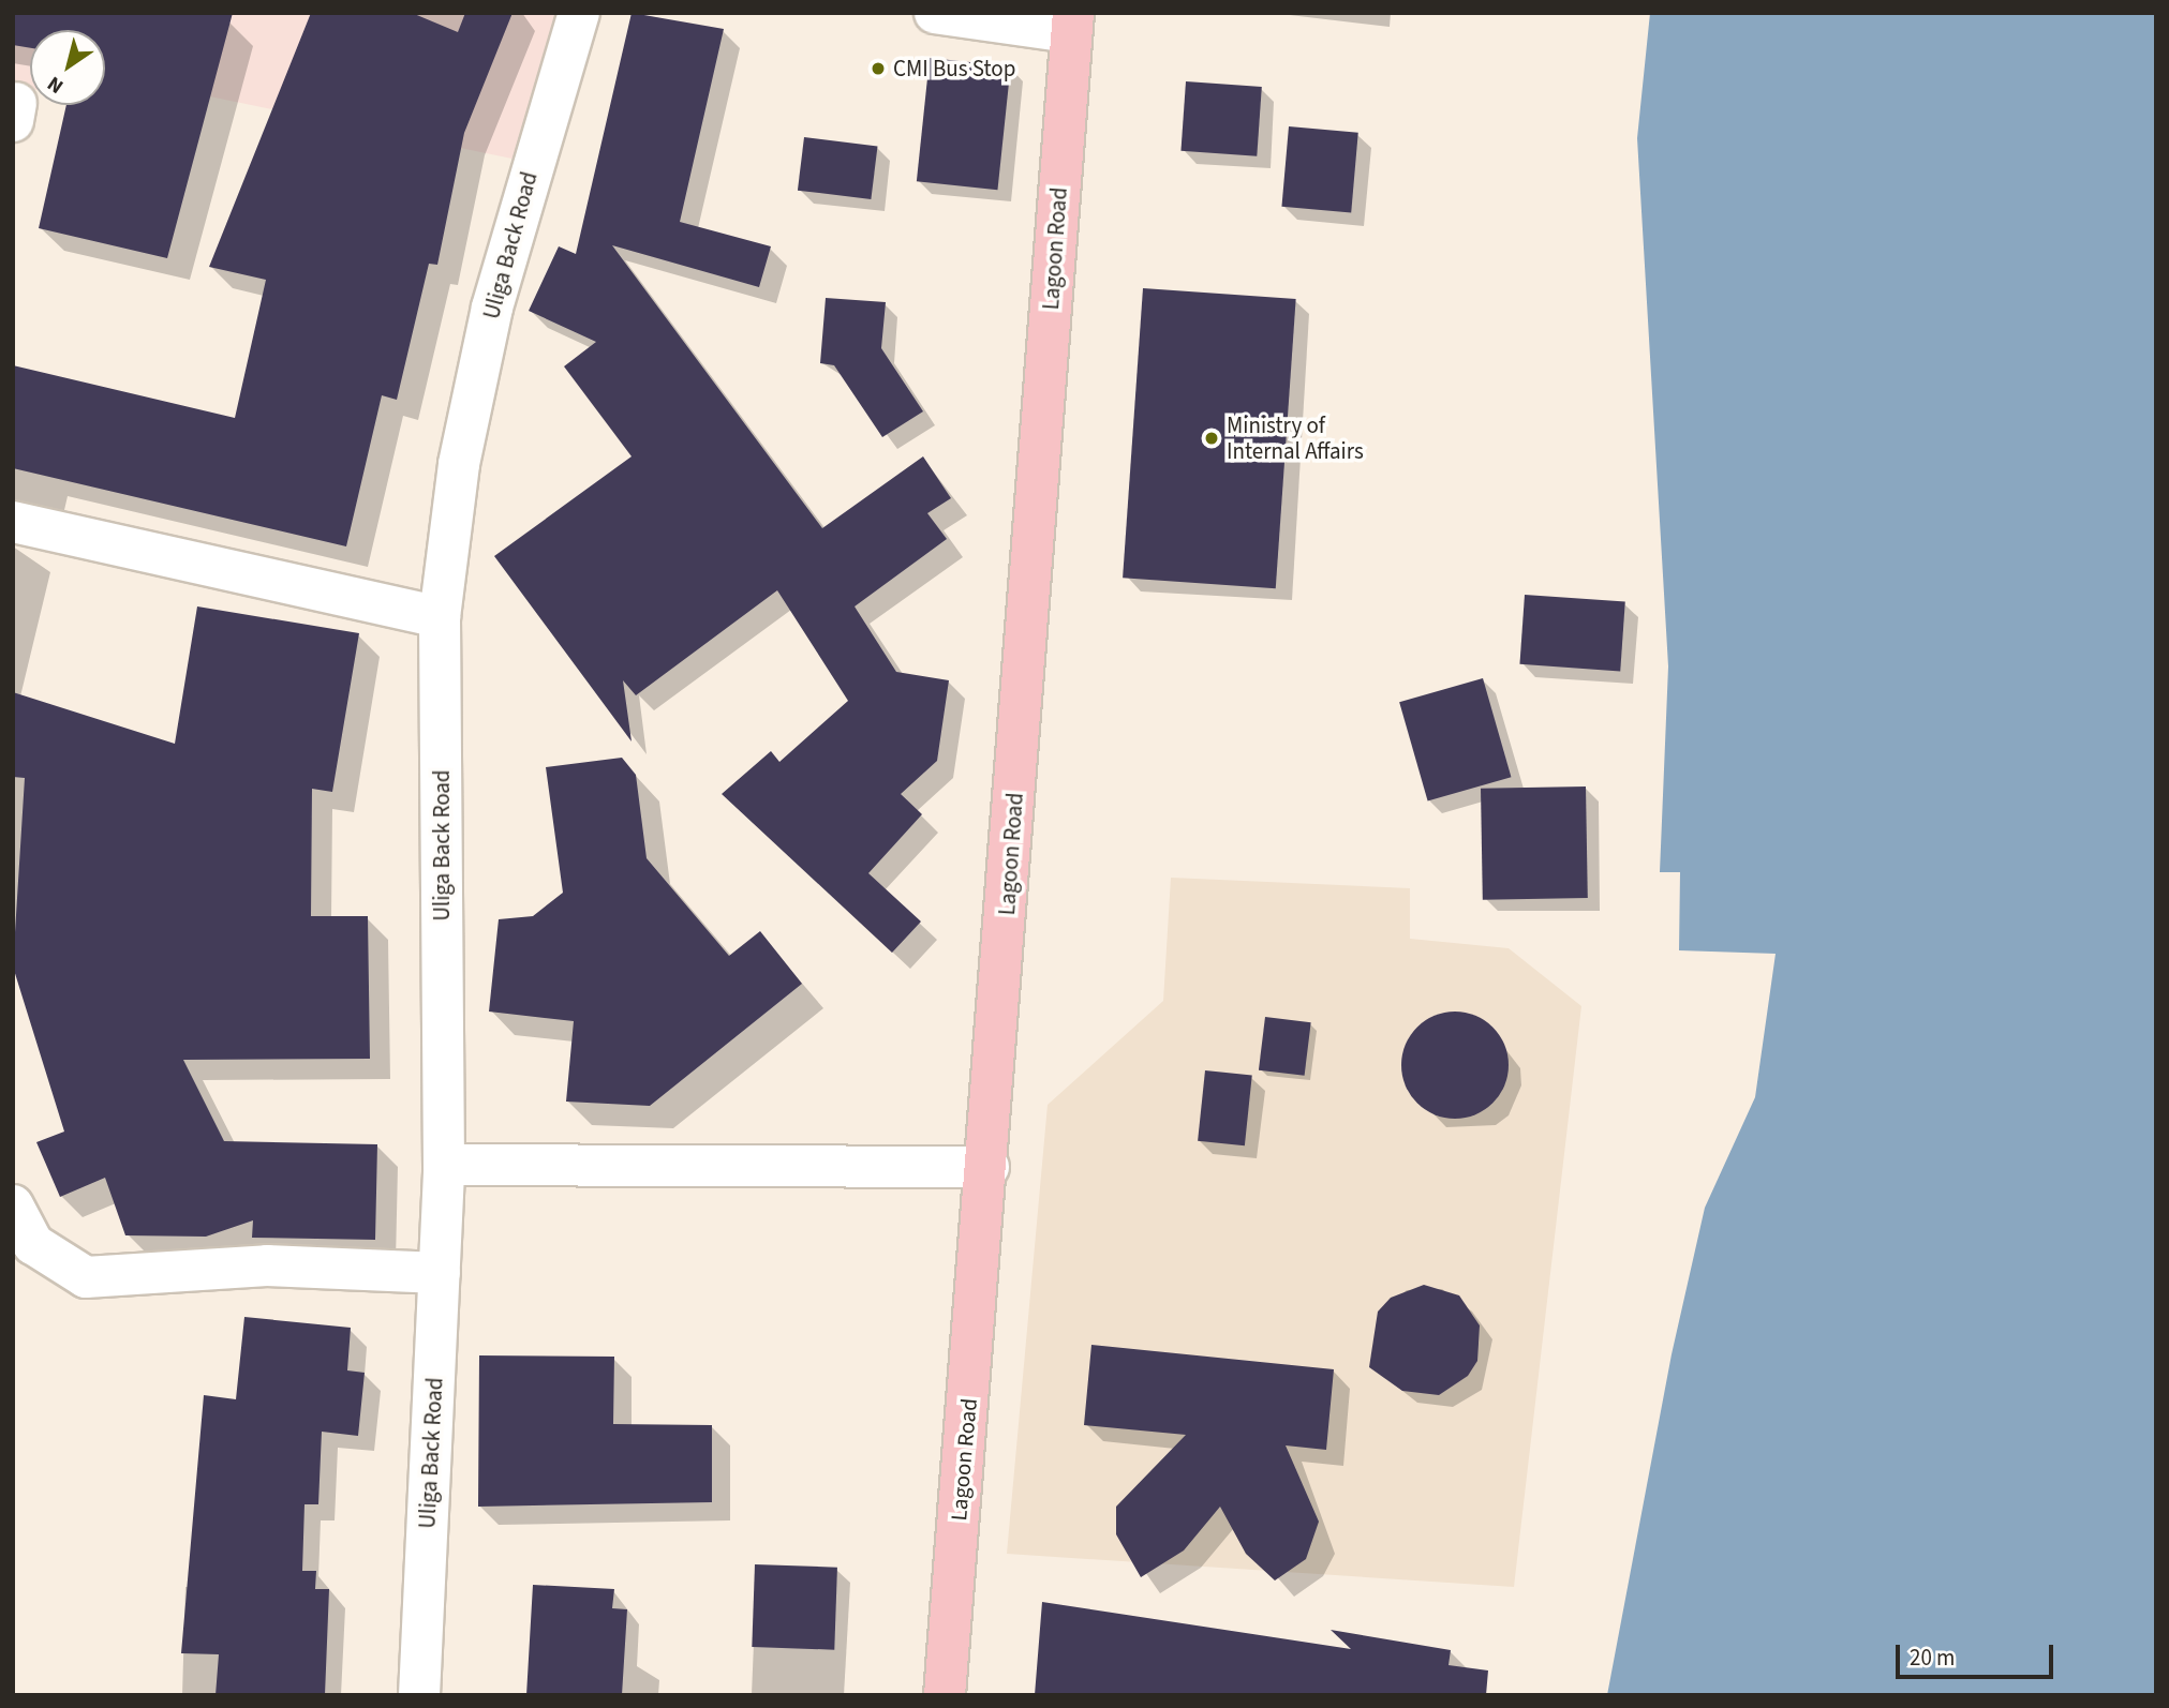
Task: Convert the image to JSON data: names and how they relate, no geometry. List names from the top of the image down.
{
  "streets": {
    "main road": ["Lagoon Road"],
    "street": ["Uliga Back Road"]
  },
  "places": ["CMI Bus Stop", "Ministry of Internal Affairs"],
  "scale_bar": "20 m",
  "north": "bottom left"
}
